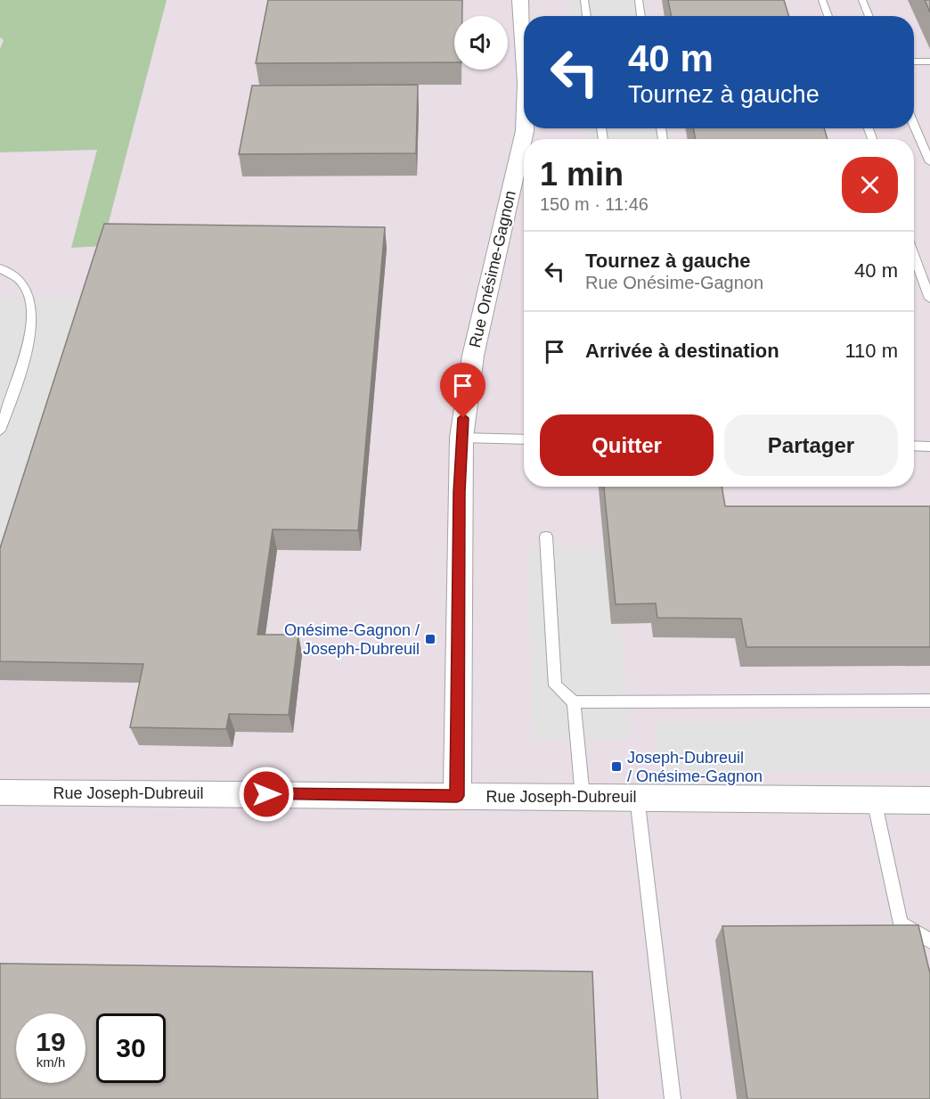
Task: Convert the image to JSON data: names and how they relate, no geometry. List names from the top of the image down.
{
  "streets": {
    "street": ["Rue Onésime-Gagnon", "Rue Joseph-Dubreuil"]
  },
  "crossings": [
    ["Rue Onésime-Gagnon", "Rue Joseph-Dubreuil"]
  ],
  "places": {
    "transit": ["Onésime-Gagnon / Joseph-Dubreuil", "Joseph-Dubreuil / Onésime-Gagnon"]
  },
  "page": {
    "turn": ["40 m", "Tournez à gauche"],
    "heading": ["1 min", "150 m · 11:46"],
    "list": [
      {
        "name": "Tournez à gauche",
        "note": "Rue Onésime-Gagnon",
        "value": "40 m"
      },
      {
        "name": "Arrivée à destination",
        "value": "110 m"
      }
    ],
    "buttons": ["Quitter", "Partager"],
    "speed": "19 km/h",
    "limit": "30"
  }
}
